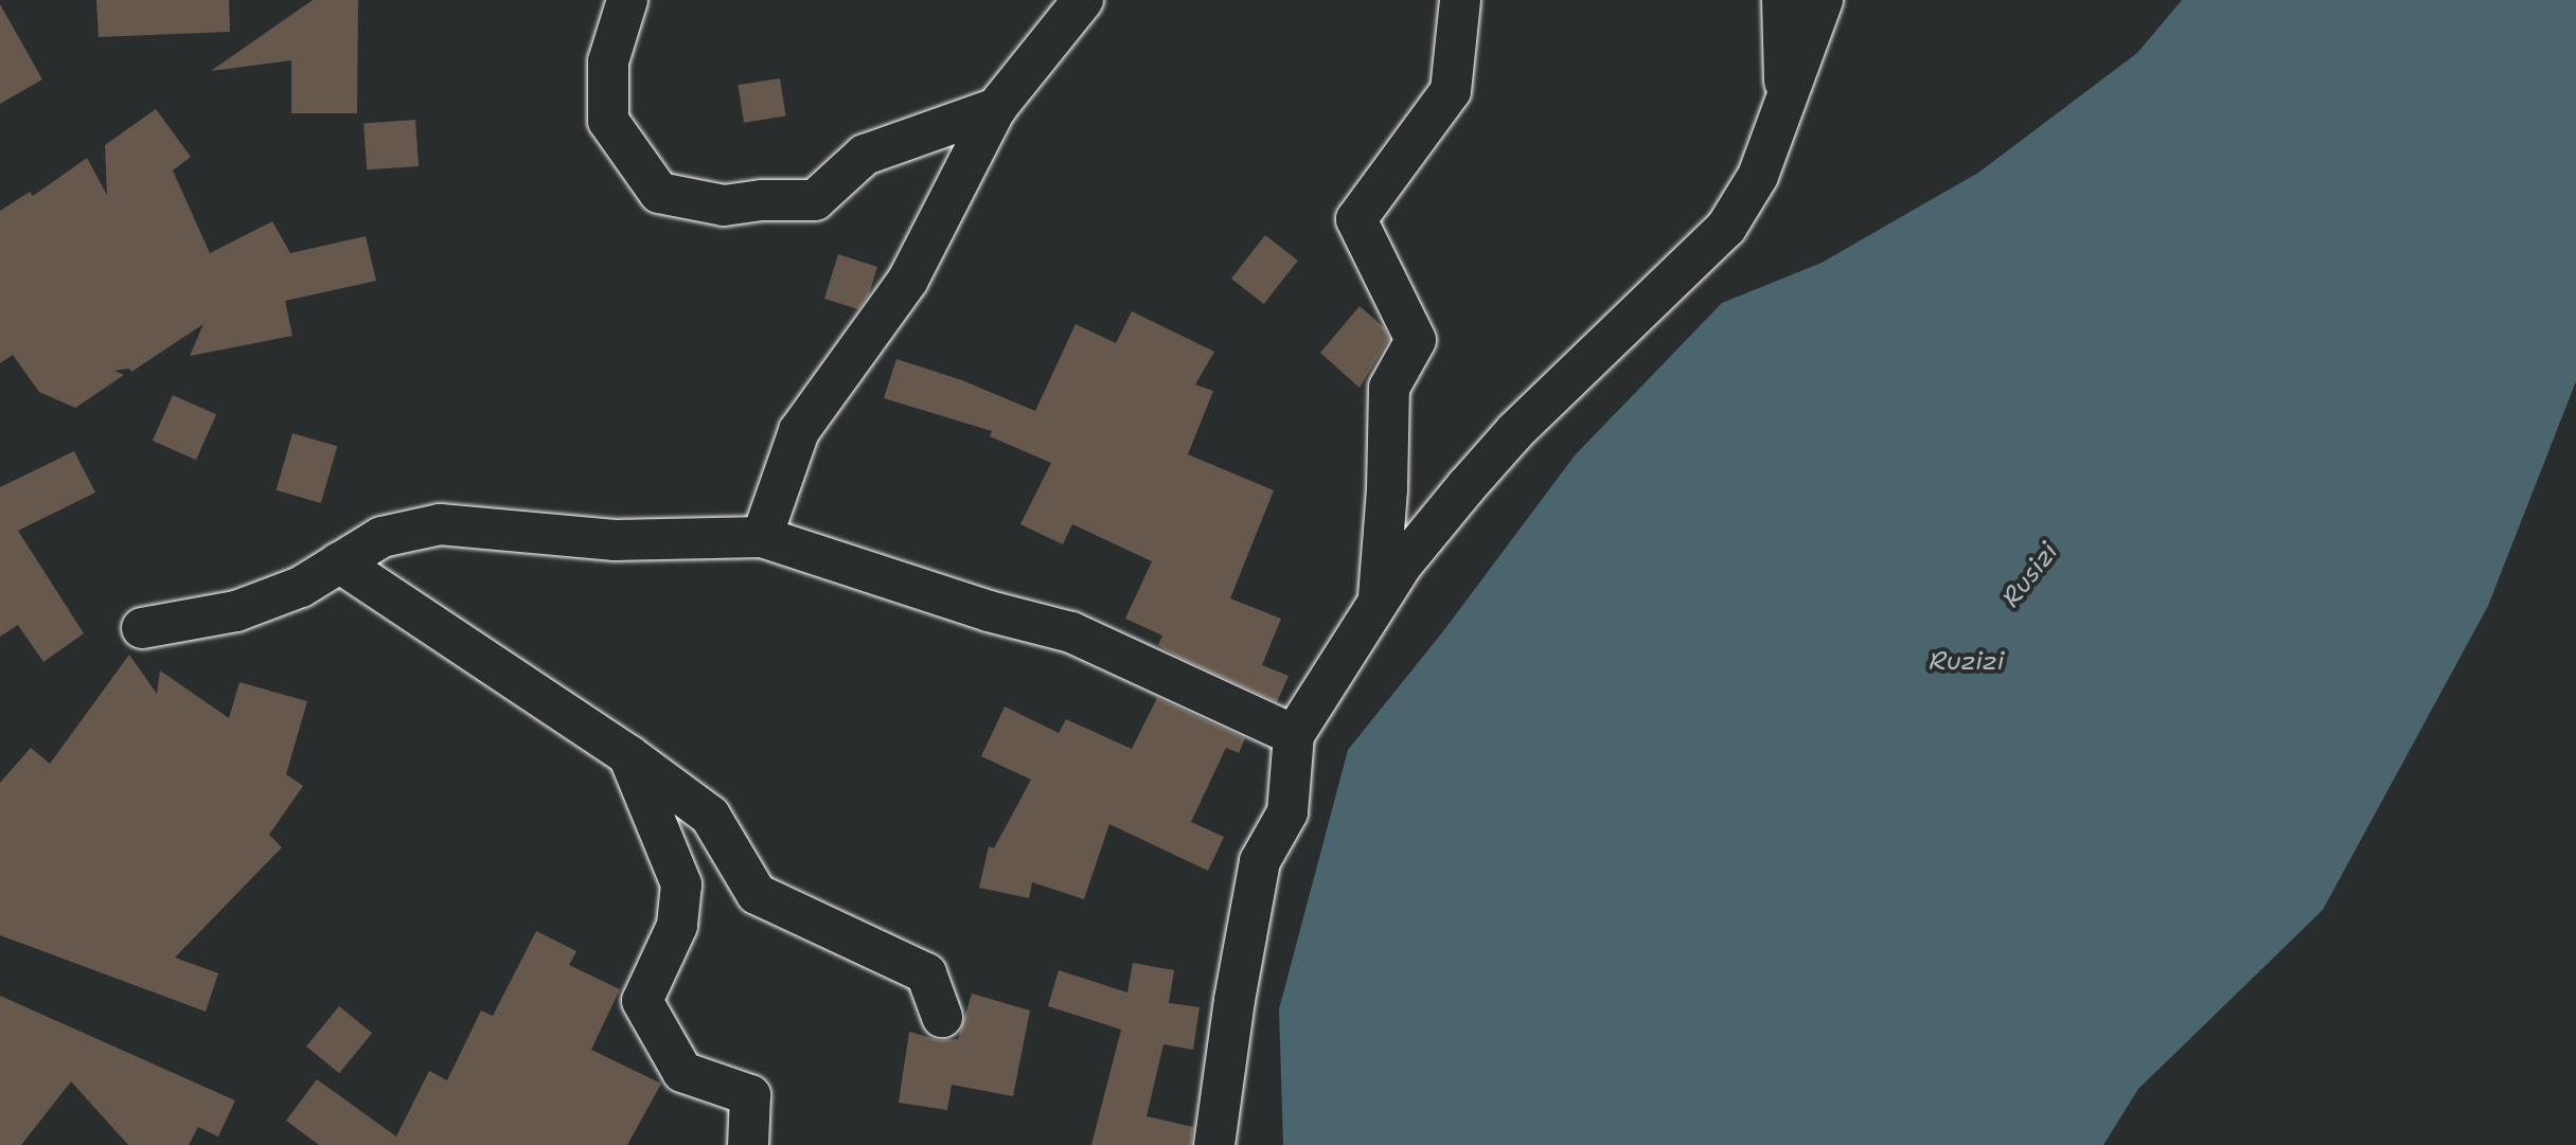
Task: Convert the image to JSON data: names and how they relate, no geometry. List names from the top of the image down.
{
  "water": ["Rusizi", "Ruzizi"]
}
